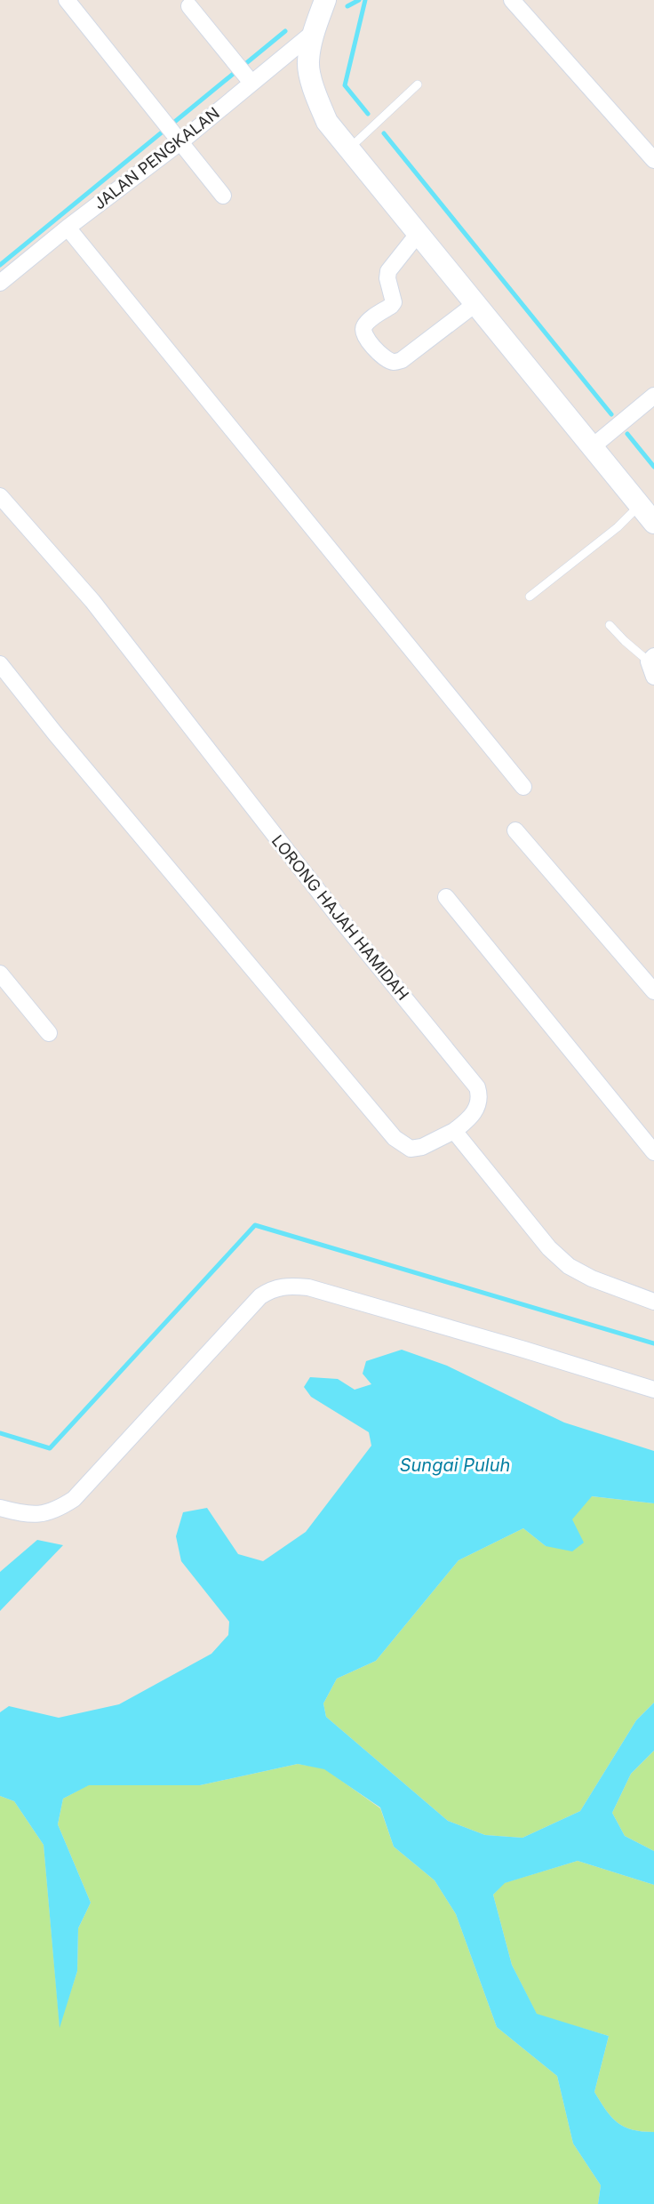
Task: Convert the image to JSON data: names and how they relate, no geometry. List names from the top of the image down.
{
  "streets": {
    "street": ["JALAN PENGKALAN", "LORONG HAJAH HAMIDAH"]
  },
  "water": ["Sungai Puluh"]
}
